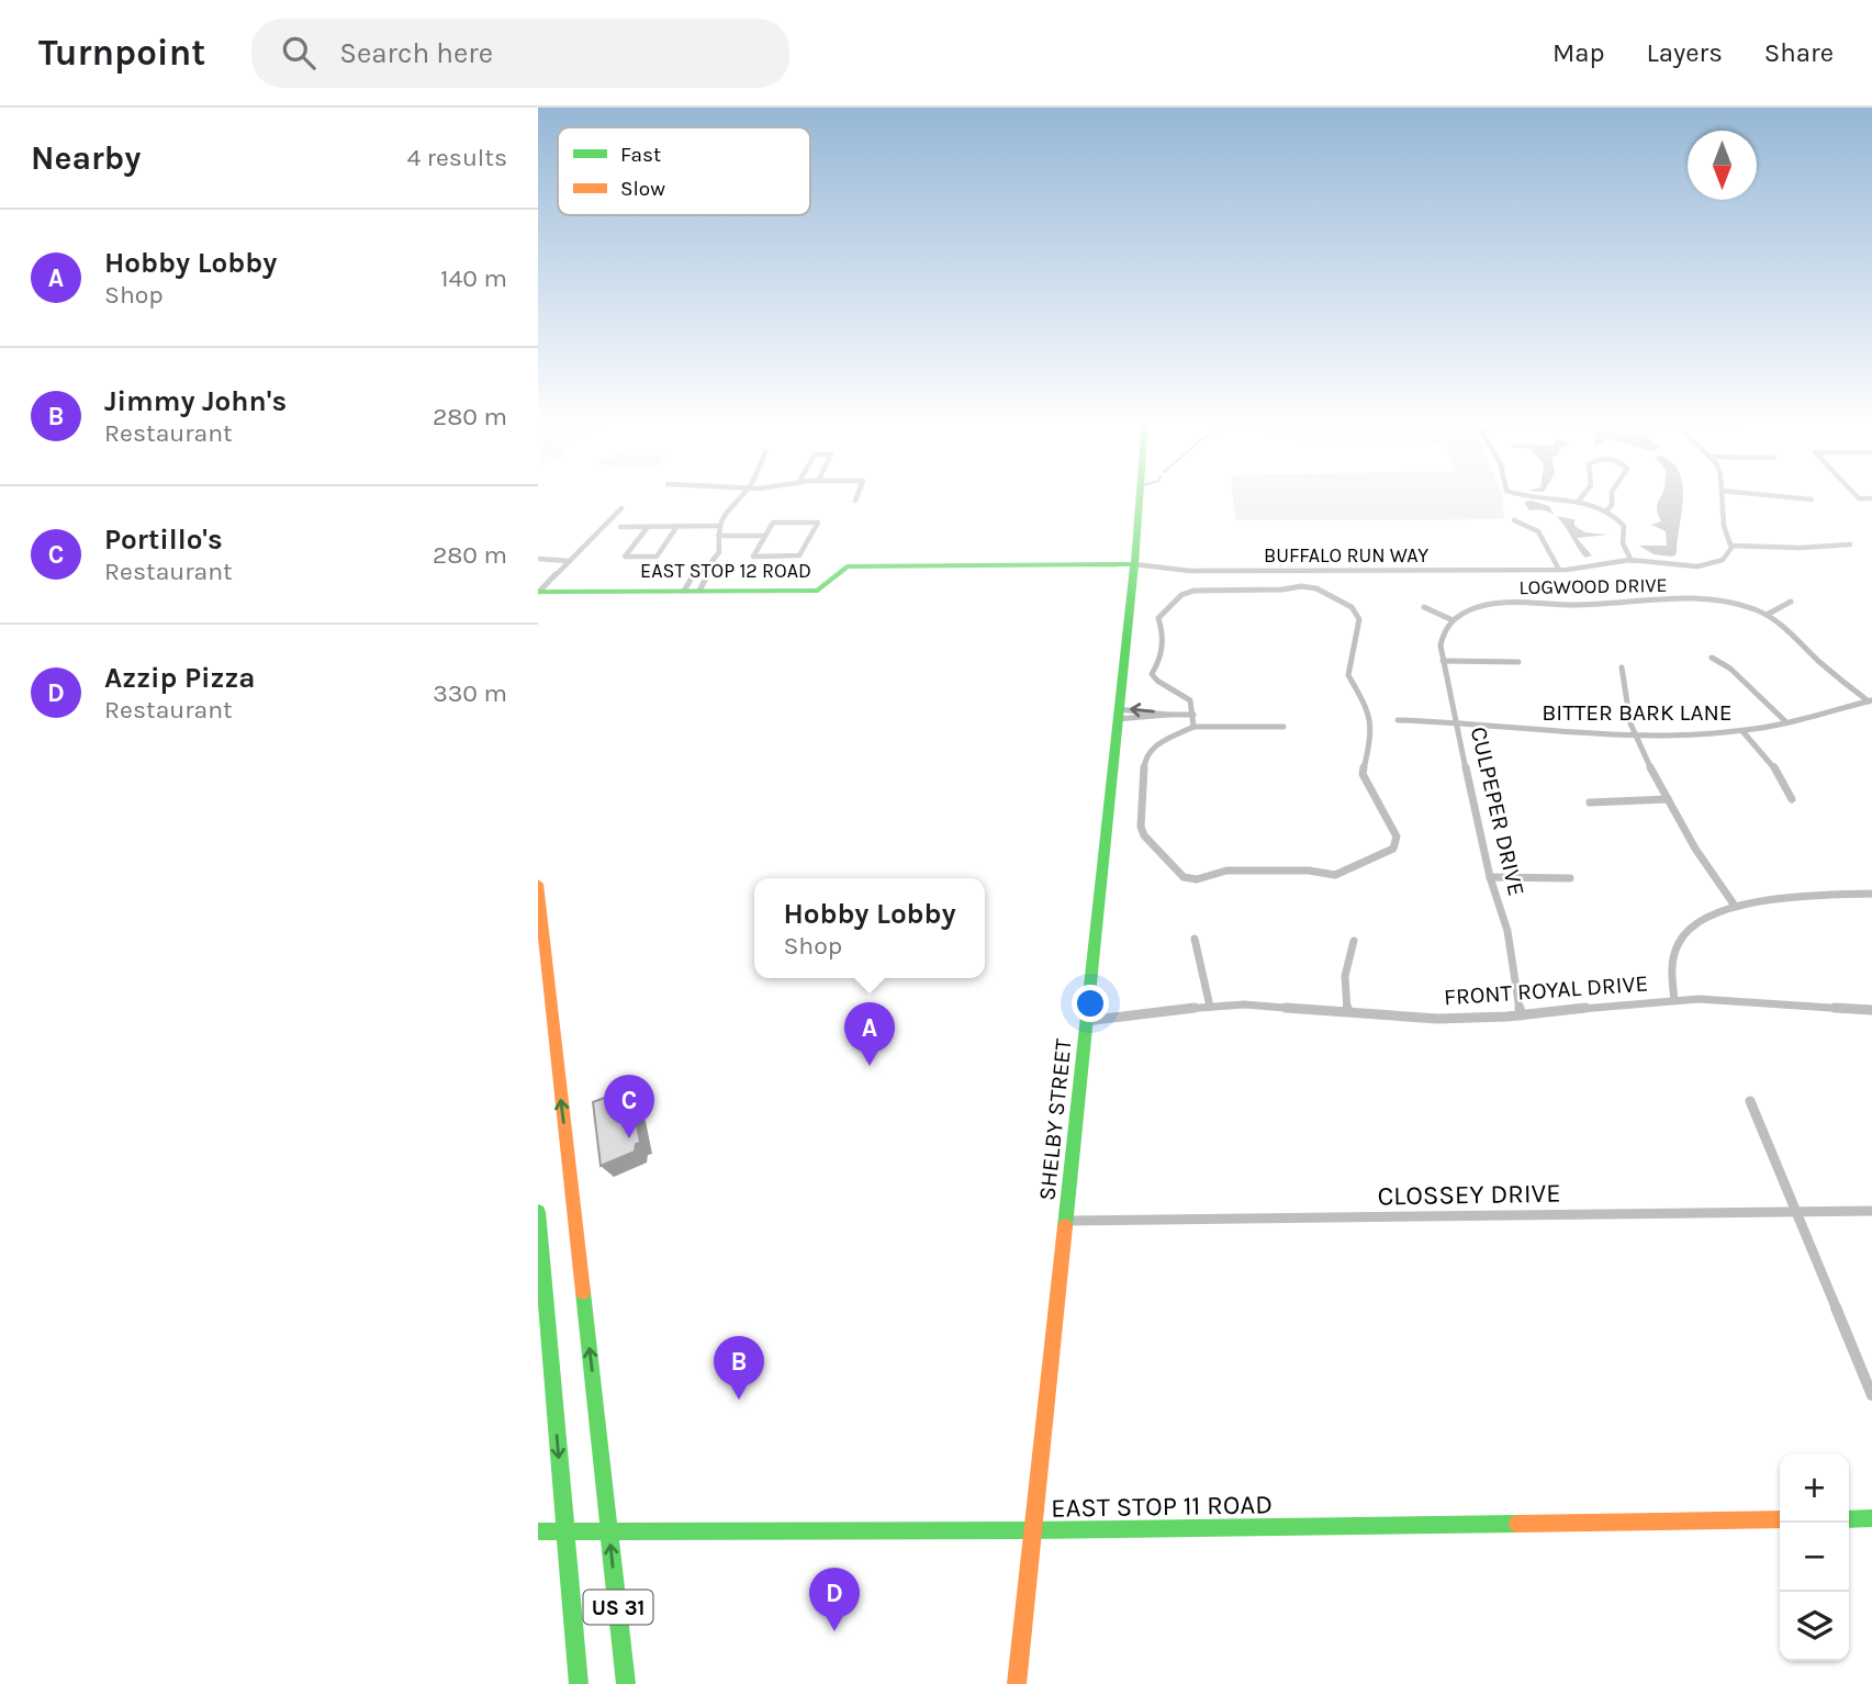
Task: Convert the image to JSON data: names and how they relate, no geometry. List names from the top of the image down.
{
  "streets": {
    "street": [
      "BUFFALO RUN WAY",
      "EAST STOP 12 ROAD",
      "LOGWOOD DRIVE",
      "BITTER BARK LANE",
      "CULPEPER DRIVE",
      "FRONT ROYAL DRIVE",
      "SHELBY STREET",
      "CLOSSEY DRIVE",
      "EAST STOP 11 ROAD",
      "US 31"
    ]
  },
  "crossings": [
    ["BUFFALO RUN WAY", "EAST STOP 12 ROAD"],
    ["BUFFALO RUN WAY", "SHELBY STREET"],
    ["EAST STOP 12 ROAD", "SHELBY STREET"],
    ["LOGWOOD DRIVE", "BITTER BARK LANE"],
    ["LOGWOOD DRIVE", "CULPEPER DRIVE"],
    ["BITTER BARK LANE", "CULPEPER DRIVE"],
    ["CULPEPER DRIVE", "FRONT ROYAL DRIVE"],
    ["FRONT ROYAL DRIVE", "SHELBY STREET"],
    ["SHELBY STREET", "CLOSSEY DRIVE"],
    ["SHELBY STREET", "EAST STOP 11 ROAD"],
    ["EAST STOP 11 ROAD", "US 31"]
  ],
  "legend": ["Fast", "Slow"],
  "north": "bottom",
  "page": {
    "header": "Turnpoint",
    "search": "Search here",
    "nav": ["Map", "Layers", "Share"],
    "heading": ["Nearby", "4 results"],
    "list": [
      {
        "mark": "A",
        "name": "Hobby Lobby",
        "note": "Shop",
        "value": "140 m"
      },
      {
        "mark": "B",
        "name": "Jimmy John's",
        "note": "Restaurant",
        "value": "280 m"
      },
      {
        "mark": "C",
        "name": "Portillo's",
        "note": "Restaurant",
        "value": "280 m"
      },
      {
        "mark": "D",
        "name": "Azzip Pizza",
        "note": "Restaurant",
        "value": "330 m"
      }
    ],
    "popup": ["Hobby Lobby", "Shop"],
    "pins": [
      "A",
      "C",
      "B",
      "D"
    ],
    "map_buttons": ["+", "−"]
  }
}
